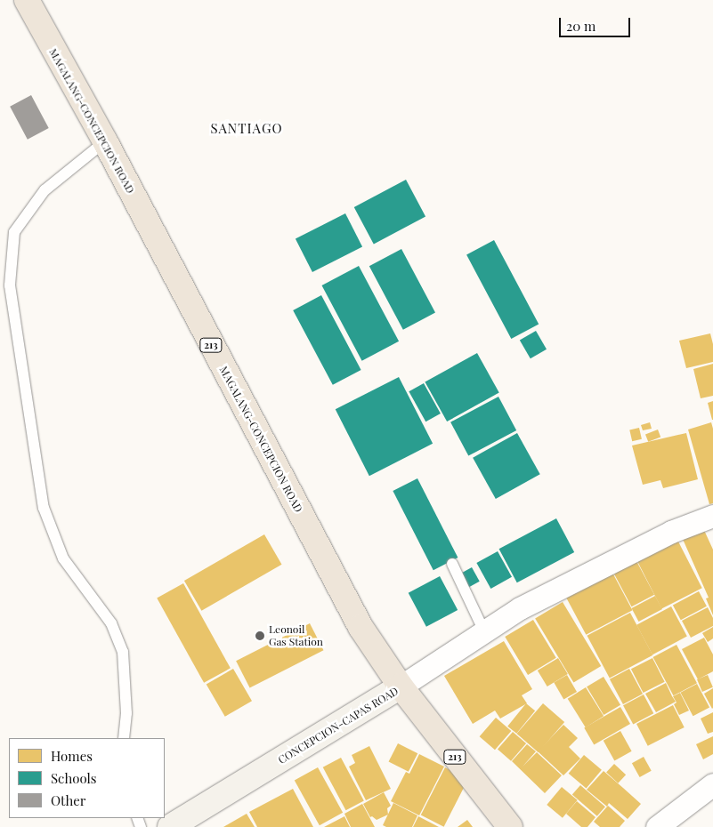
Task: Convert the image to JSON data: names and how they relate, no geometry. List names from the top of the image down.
{
  "streets": {
    "main road": ["MAGALANG-CONCEPCION ROAD", "213", "CONCEPCION-CAPAS ROAD"]
  },
  "crossings": [
    ["MAGALANG-CONCEPCION ROAD", "CONCEPCION-CAPAS ROAD"]
  ],
  "districts": ["SANTIAGO"],
  "places": ["Leonoil Gas Station"],
  "legend": ["Homes", "Schools", "Other"],
  "scale_bar": "20 m"
}
